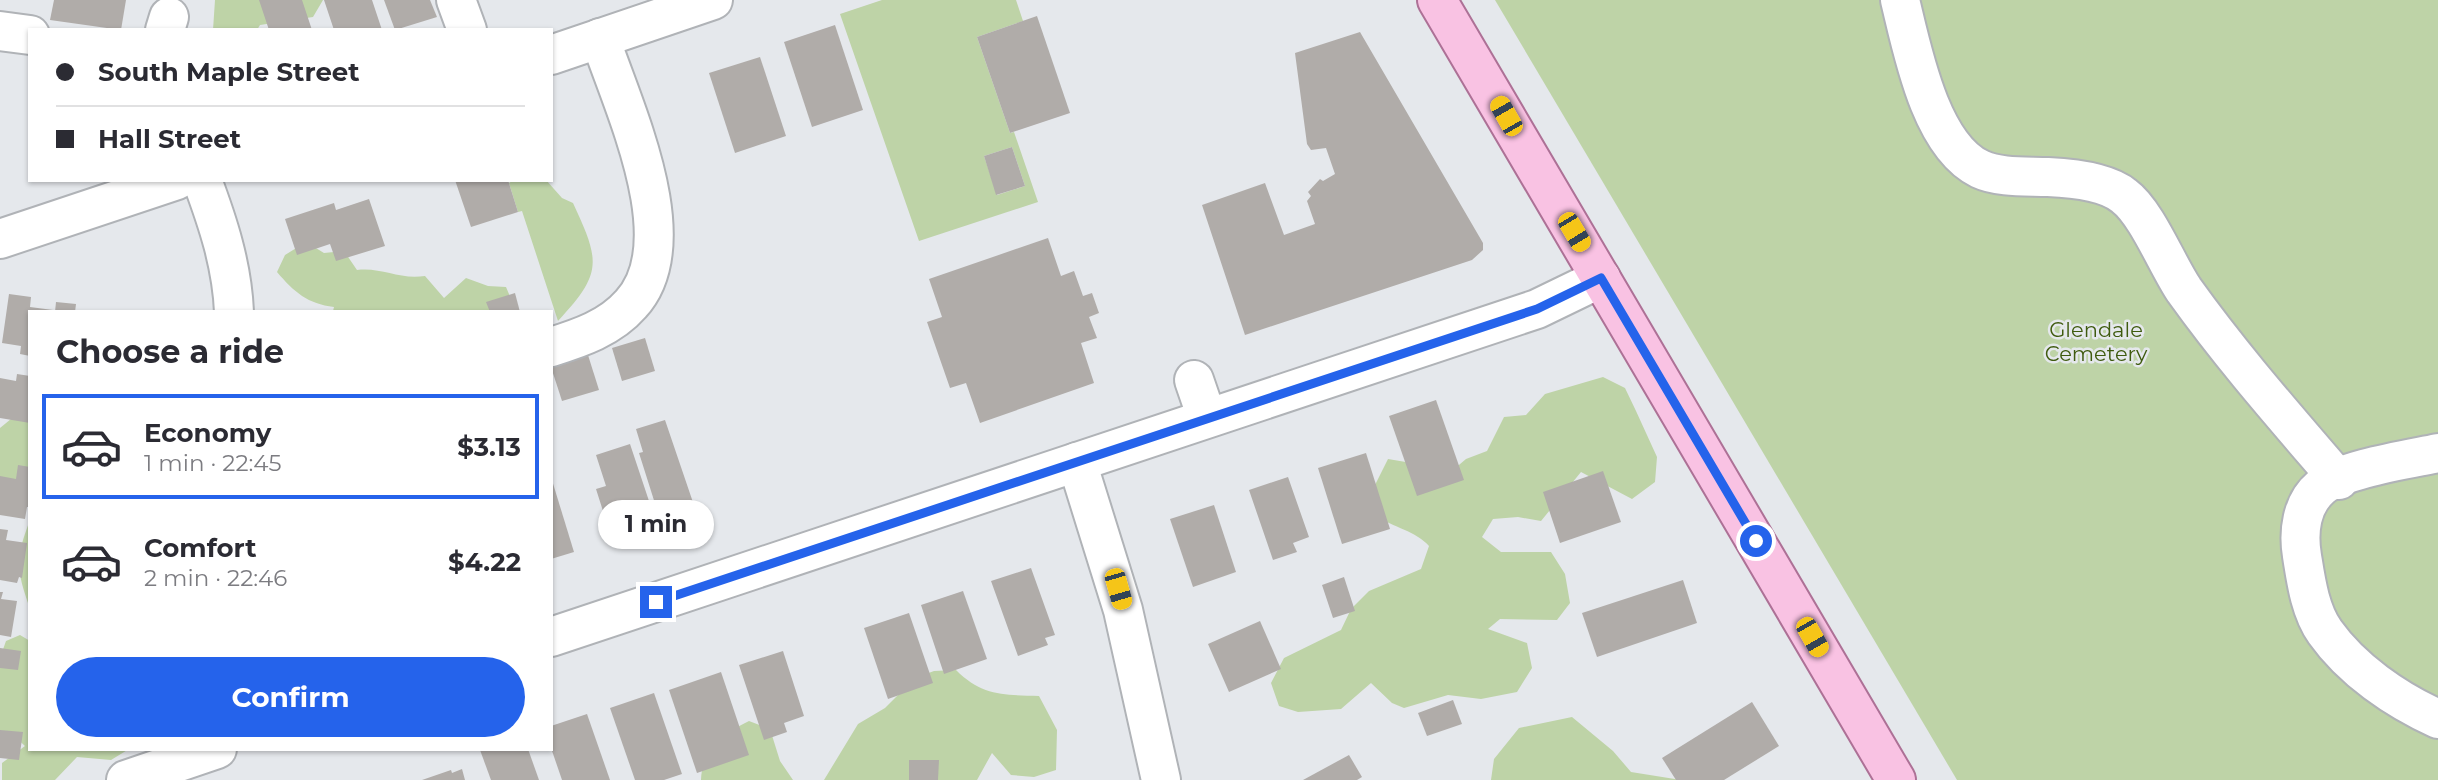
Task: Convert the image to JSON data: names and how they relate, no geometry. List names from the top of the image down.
{
  "parks": ["Glendale Cemetery"],
  "page": {
    "banner": ["South Maple Street", "Hall Street"],
    "heading": "Choose a ride",
    "list": [
      {
        "name": "Economy",
        "note": "1 min · 22:45",
        "value": "$3.13"
      },
      {
        "name": "Comfort",
        "note": "2 min · 22:46",
        "value": "$4.22"
      }
    ],
    "bubble": "1 min",
    "buttons": "Confirm"
  }
}
